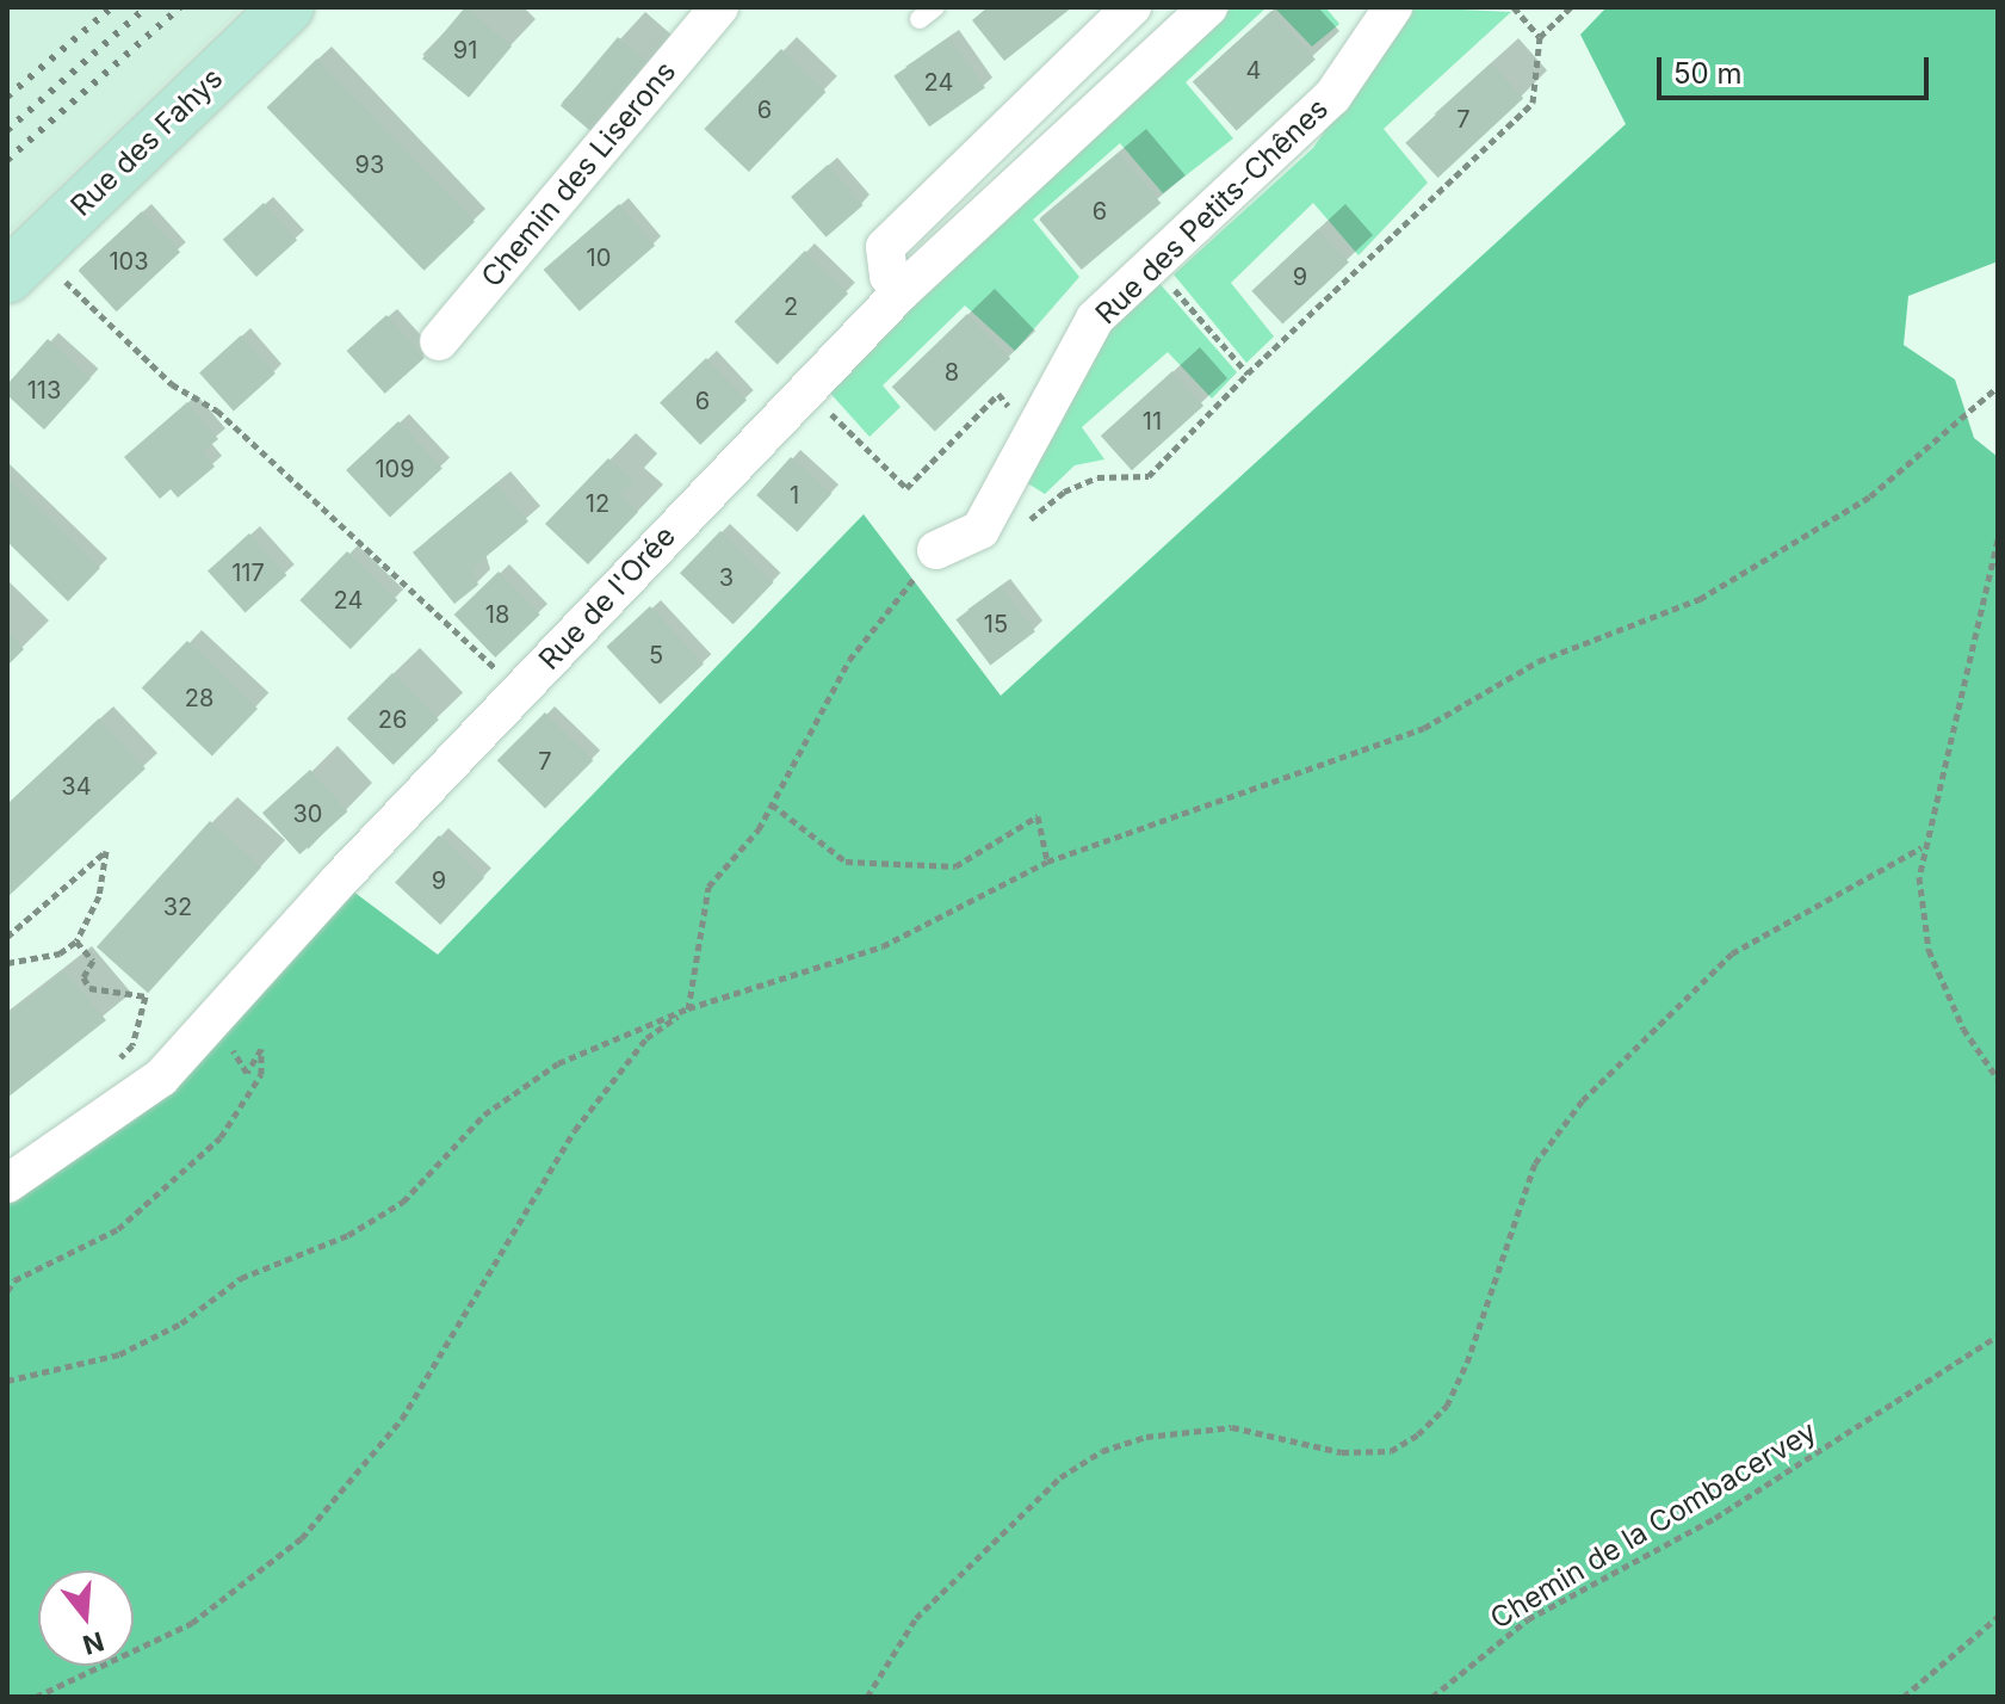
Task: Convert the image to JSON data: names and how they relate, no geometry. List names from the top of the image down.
{
  "streets": {
    "main road": ["Rue des Fahys"],
    "street": ["Chemin des Liserons", "Rue des Petits-Chênes", "Rue de l'Orée"],
    "path": ["Chemin de la Combacervey"]
  },
  "house_numbers": [
    "91",
    "4",
    "24",
    "6",
    "7",
    "93",
    "6",
    "10",
    "103",
    "9",
    "2",
    "8",
    "113",
    "6",
    "11",
    "109",
    "1",
    "12",
    "117",
    "3",
    "24",
    "18",
    "15",
    "5",
    "28",
    "26",
    "7",
    "34",
    "30",
    "9",
    "32"
  ],
  "scale_bar": "50 m",
  "north": "bottom"
}
